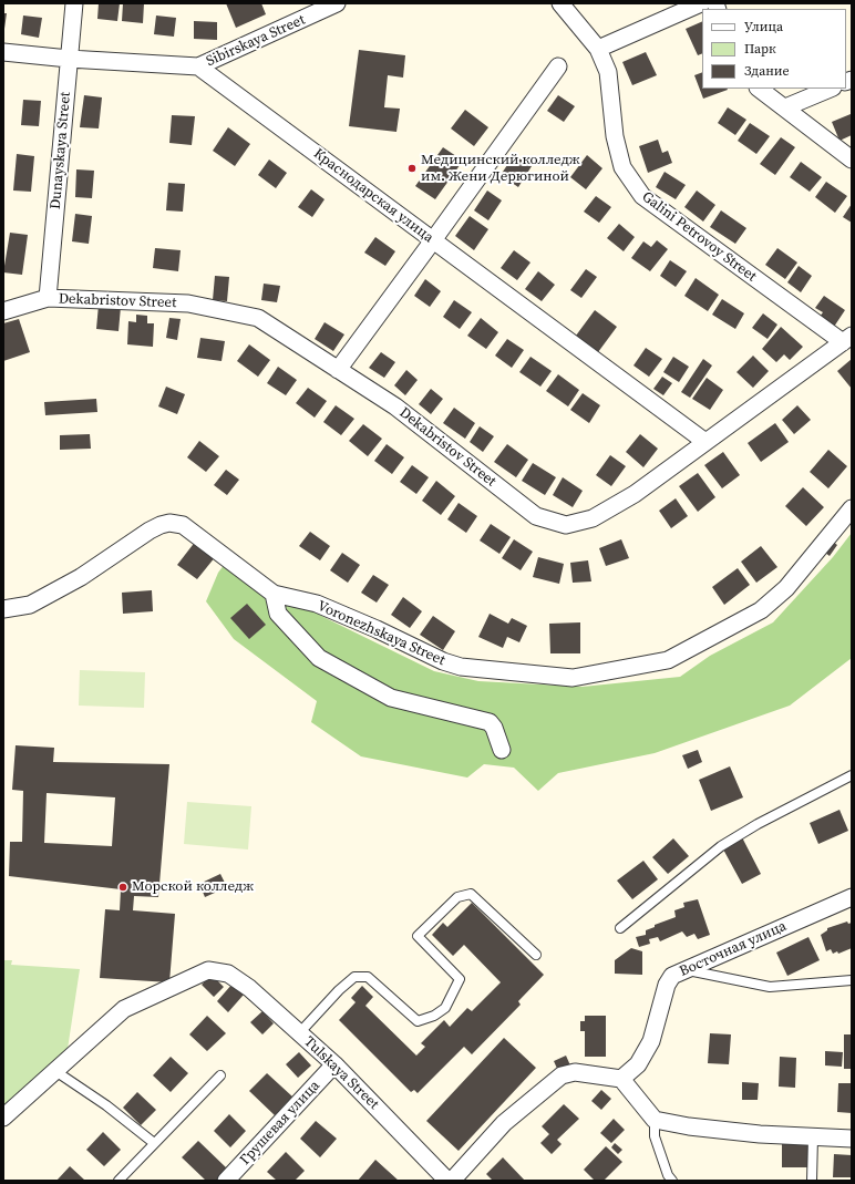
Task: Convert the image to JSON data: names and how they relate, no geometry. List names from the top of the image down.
{
  "streets": {
    "street": [
      "Sibirskaya Street",
      "Dunayskaya Street",
      "Краснодарская улица",
      "Galini Petrovoy Street",
      "Dekabristov Street",
      "Voronezhskaya Street",
      "Восточная улица",
      "Tulskaya Street",
      "Грушевая улица"
    ]
  },
  "crossings": [
    ["Sibirskaya Street", "Краснодарская улица"],
    ["Dunayskaya Street", "Dekabristov Street"],
    ["Краснодарская улица", "Dekabristov Street"],
    ["Galini Petrovoy Street", "Dekabristov Street"],
    ["Tulskaya Street", "Грушевая улица"]
  ],
  "places": ["Медицинский колледж им. Жени Дерюгиной", "Морской колледж"],
  "legend": ["Улица", "Парк", "Здание"]
}
